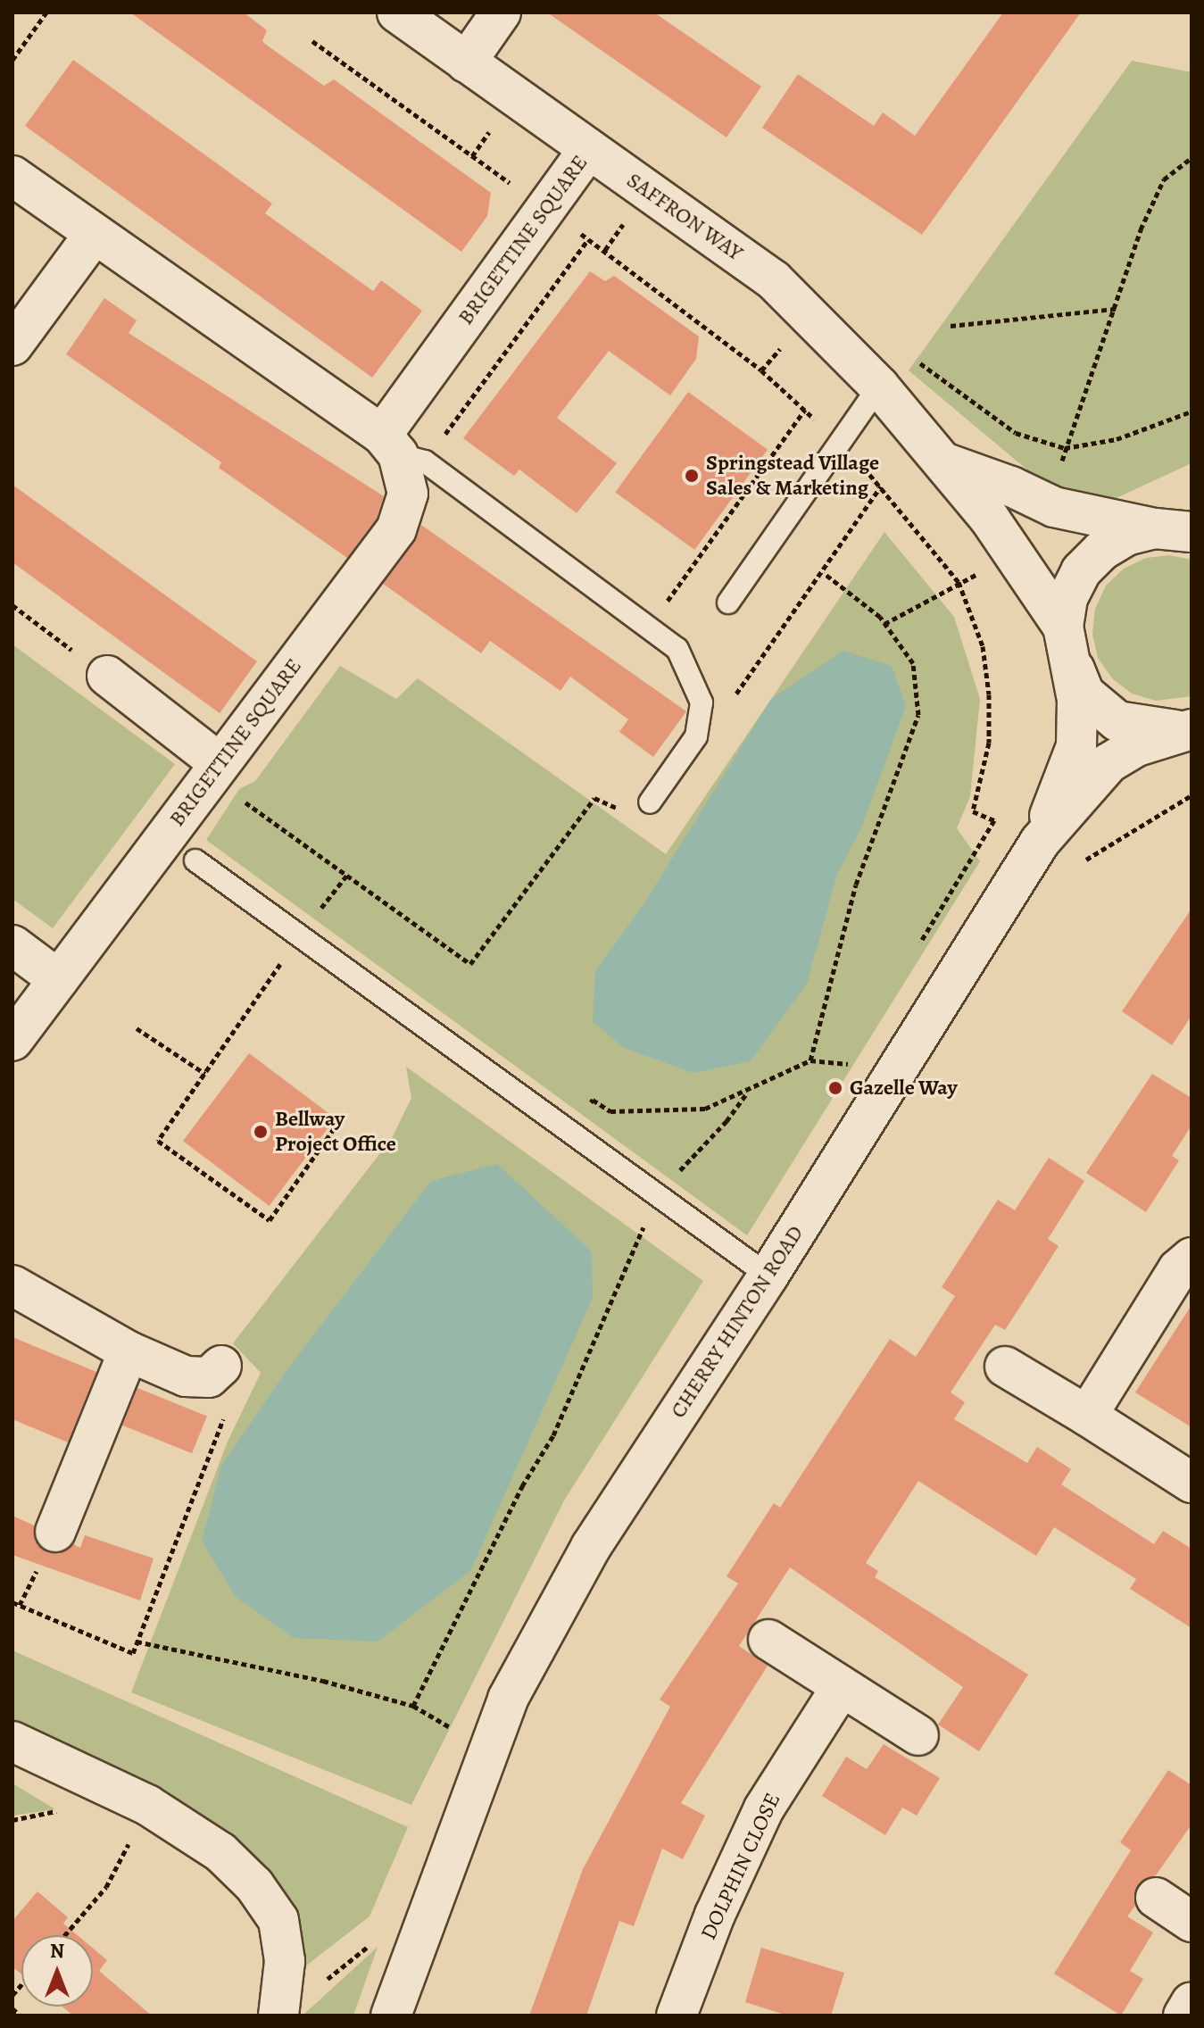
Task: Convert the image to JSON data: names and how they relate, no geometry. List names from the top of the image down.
{
  "streets": {
    "street": [
      "SAFFRON WAY",
      "BRIGETTINE SQUARE",
      "CHERRY HINTON ROAD",
      "DOLPHIN CLOSE"
    ]
  },
  "crossings": [
    ["SAFFRON WAY", "BRIGETTINE SQUARE"]
  ],
  "places": ["Springstead Village Sales & Marketing", "Gazelle Way", "Bellway Project Office"],
  "north": "top"
}
